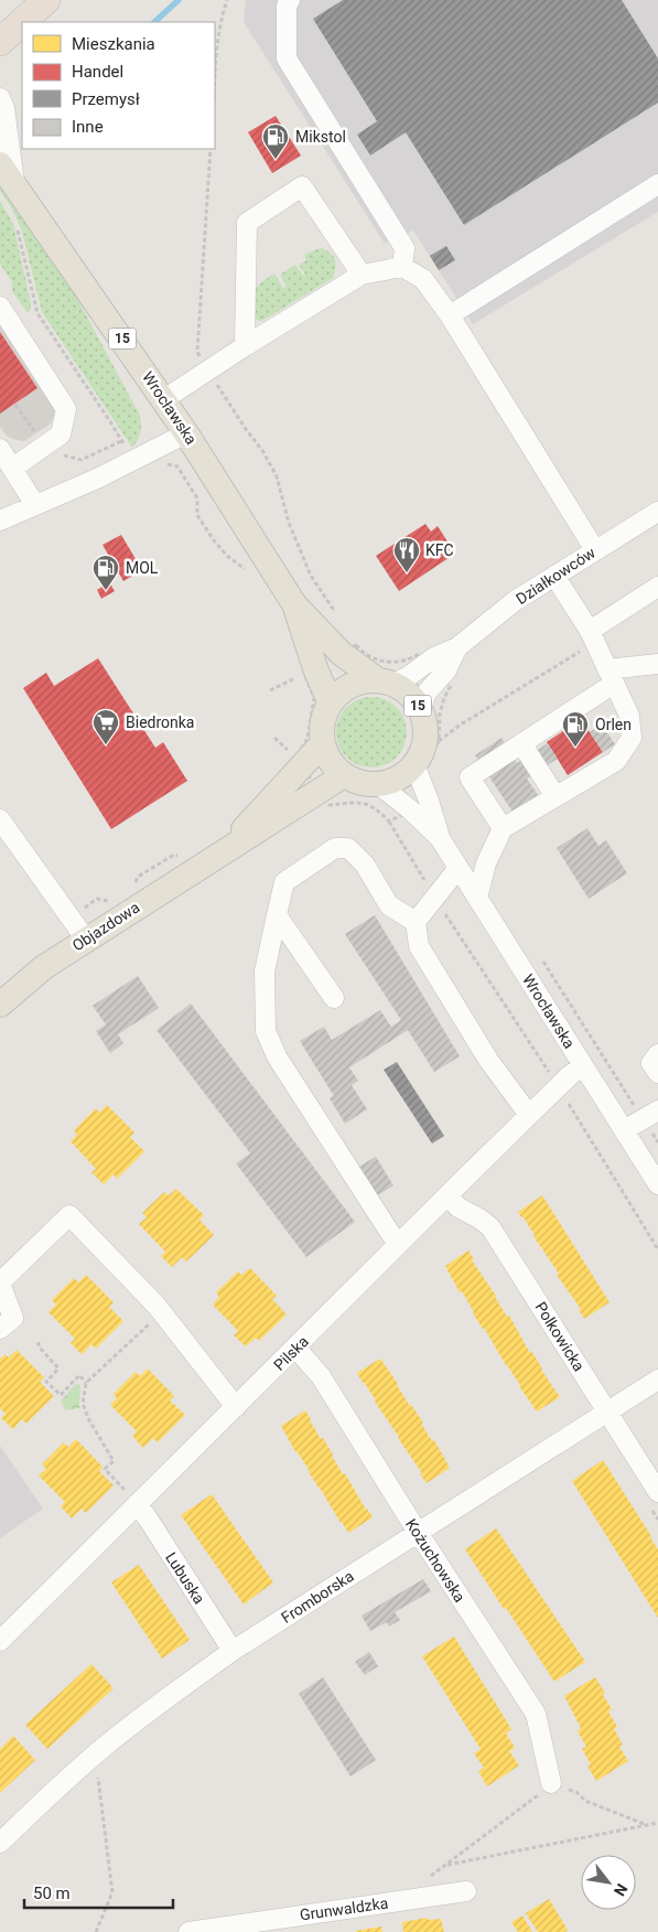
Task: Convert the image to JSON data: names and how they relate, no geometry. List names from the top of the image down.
{
  "streets": {
    "main road": ["15", "Wrocławska", "Objazdowa"],
    "street": [
      "Działkowców",
      "Polkowicka",
      "Pilska",
      "Kożuchowska",
      "Lubuska",
      "Fromborska",
      "Grunwaldzka"
    ]
  },
  "crossings": [
    ["15", "Wrocławska"],
    ["15", "Działkowców"],
    ["15", "Objazdowa"],
    ["Wrocławska", "Działkowców"],
    ["Wrocławska", "Objazdowa"],
    ["Wrocławska", "Pilska"],
    ["Działkowców", "Objazdowa"],
    ["Polkowicka", "Pilska"],
    ["Polkowicka", "Fromborska"],
    ["Pilska", "Kożuchowska"],
    ["Pilska", "Lubuska"],
    ["Kożuchowska", "Fromborska"],
    ["Lubuska", "Fromborska"]
  ],
  "places": {
    "fuel station": ["Mikstol", "MOL", "Orlen"],
    "restaurant": ["KFC"],
    "supermarket": ["Biedronka"]
  },
  "legend": [
    "Mieszkania",
    "Handel",
    "Przemysł",
    "Inne"
  ],
  "scale_bar": "50 m",
  "north": "bottom right"
}
